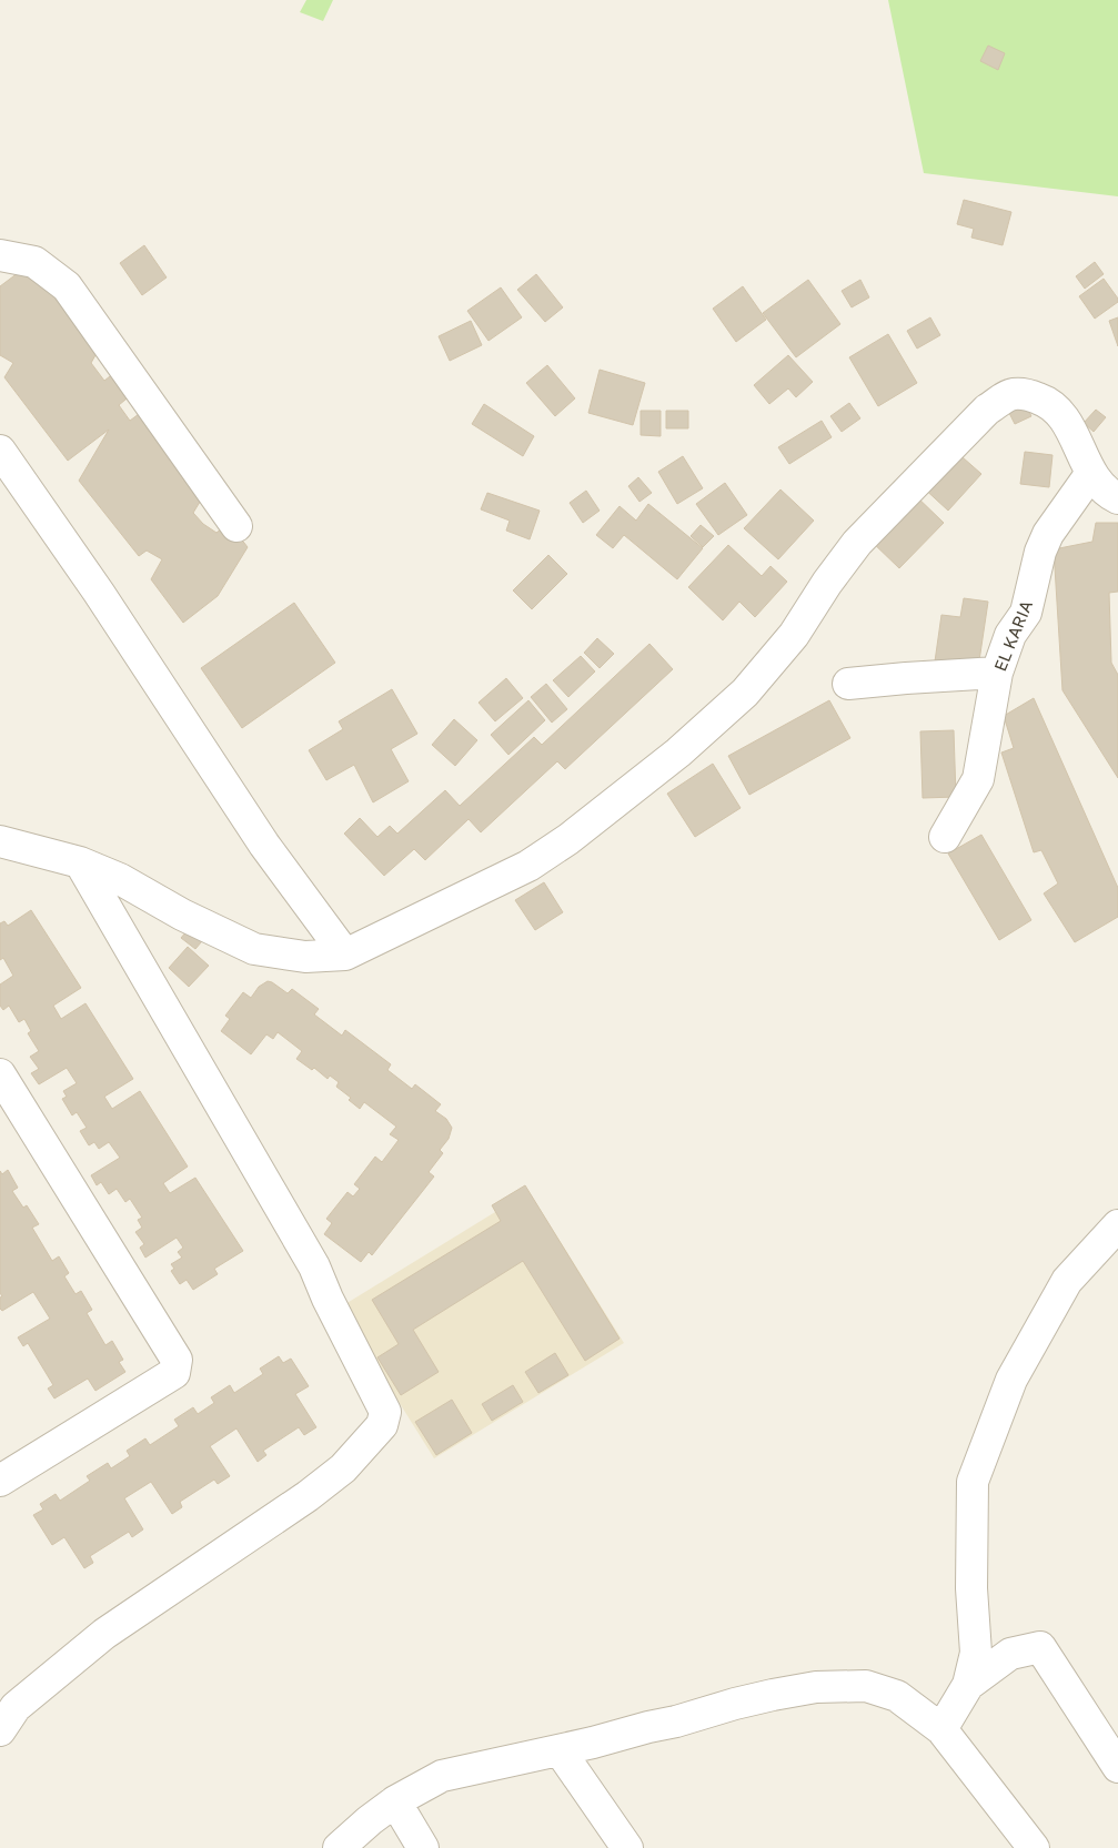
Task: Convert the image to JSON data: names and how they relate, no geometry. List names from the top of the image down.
{
  "streets": {
    "street": ["EL KARIA"]
  }
}
